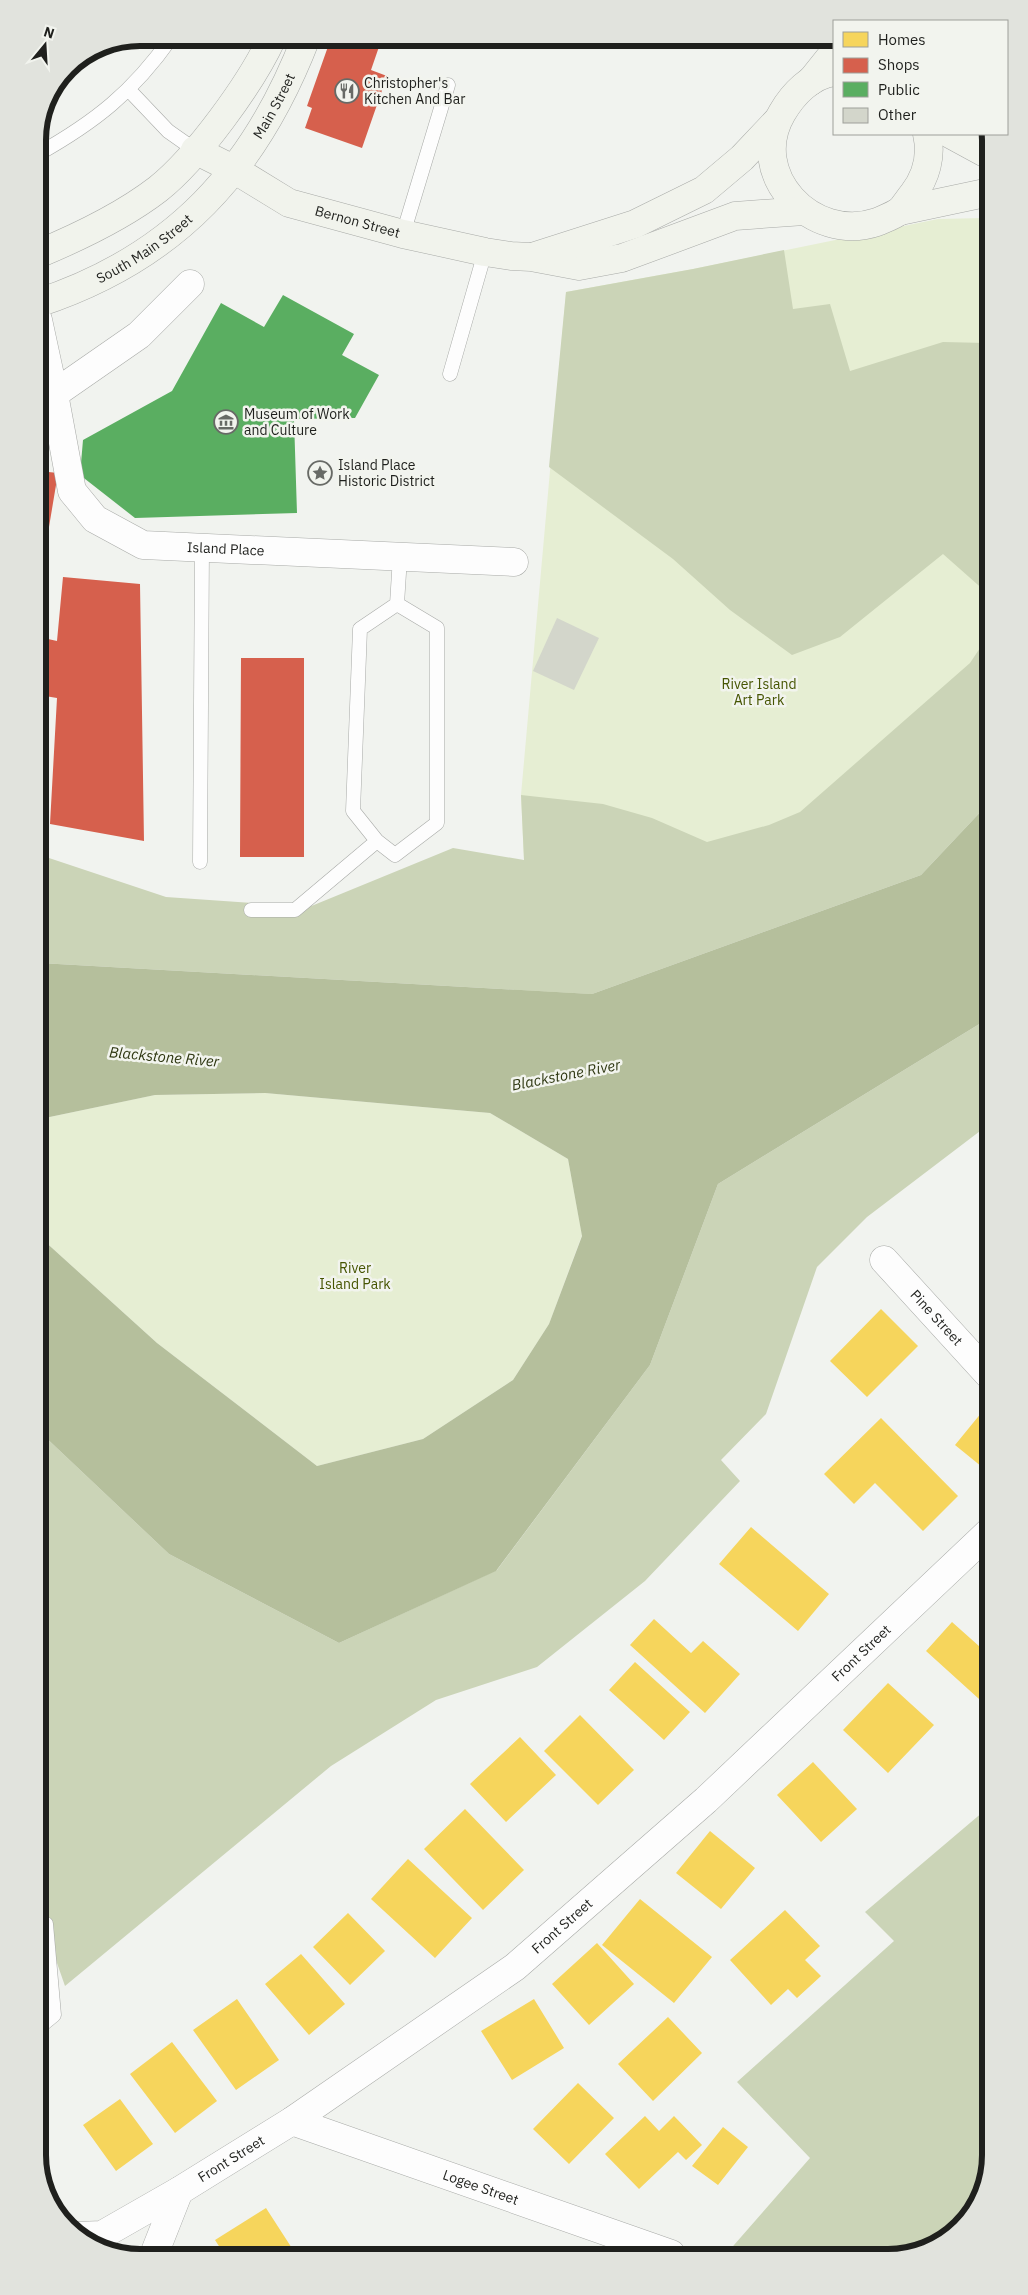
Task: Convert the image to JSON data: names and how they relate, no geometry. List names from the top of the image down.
{
  "streets": {
    "main road": ["Main Street", "Bernon Street", "South Main Street"],
    "street": [
      "Island Place",
      "Pine Street",
      "Front Street",
      "Logee Street"
    ]
  },
  "crossings": [
    ["Main Street", "Bernon Street"],
    ["Main Street", "South Main Street"],
    ["Bernon Street", "South Main Street"],
    ["Front Street", "Logee Street"]
  ],
  "water": ["Blackstone River"],
  "parks": ["River Island Art Park", "River Island Park"],
  "places": {
    "restaurant": ["Christopher's Kitchen And Bar"],
    "museum": ["Museum of Work and Culture"],
    "place": ["Island Place Historic District"]
  },
  "legend": [
    "Homes",
    "Shops",
    "Public",
    "Other"
  ],
  "north": "top"
}
